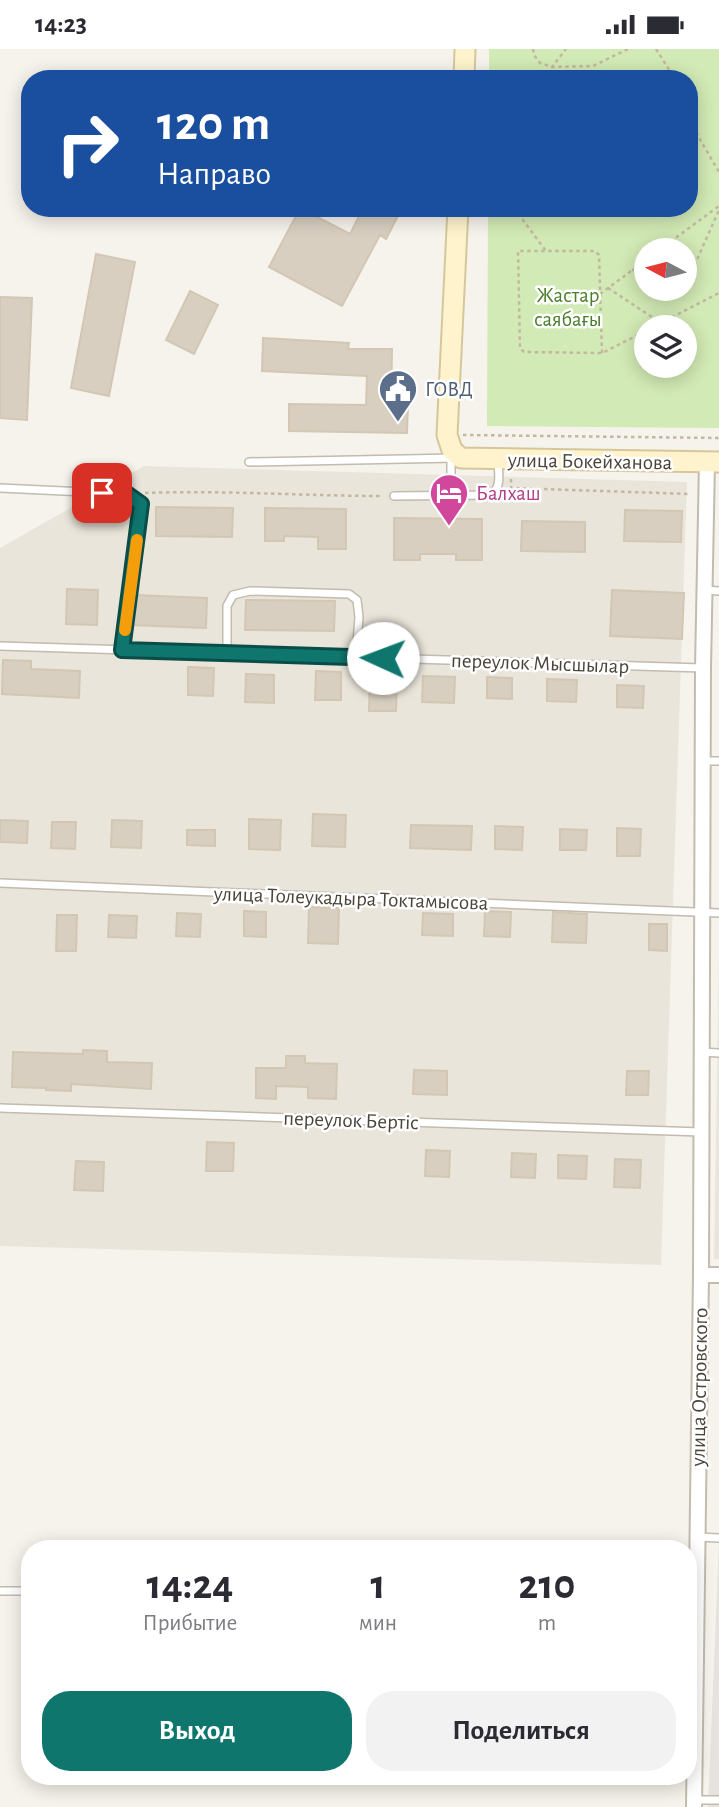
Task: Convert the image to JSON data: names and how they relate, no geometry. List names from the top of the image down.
{
  "streets": {
    "street": ["улица Бокейханова", "улица Островского"],
    "lane": ["переулок Мысшылар", "улица Толеукадыра Токтамысова", "переулок Бертіс"]
  },
  "crossings": [
    ["улица Бокейханова", "улица Островского"],
    ["переулок Мысшылар", "улица Островского"],
    ["улица Толеукадыра Токтамысова", "улица Островского"],
    ["переулок Бертіс", "улица Островского"]
  ],
  "parks": ["Жастар саябағы"],
  "places": {
    "public building": ["ГОВД"],
    "hotel": ["Балхаш"]
  },
  "north": "left",
  "page": {
    "status": "14:23",
    "turn": ["120 m", "Направо"],
    "eta": [
      "14:24",
      "Прибытие",
      "1",
      "мин",
      "210",
      "m"
    ],
    "buttons": ["Выход", "Поделиться"]
  }
}
